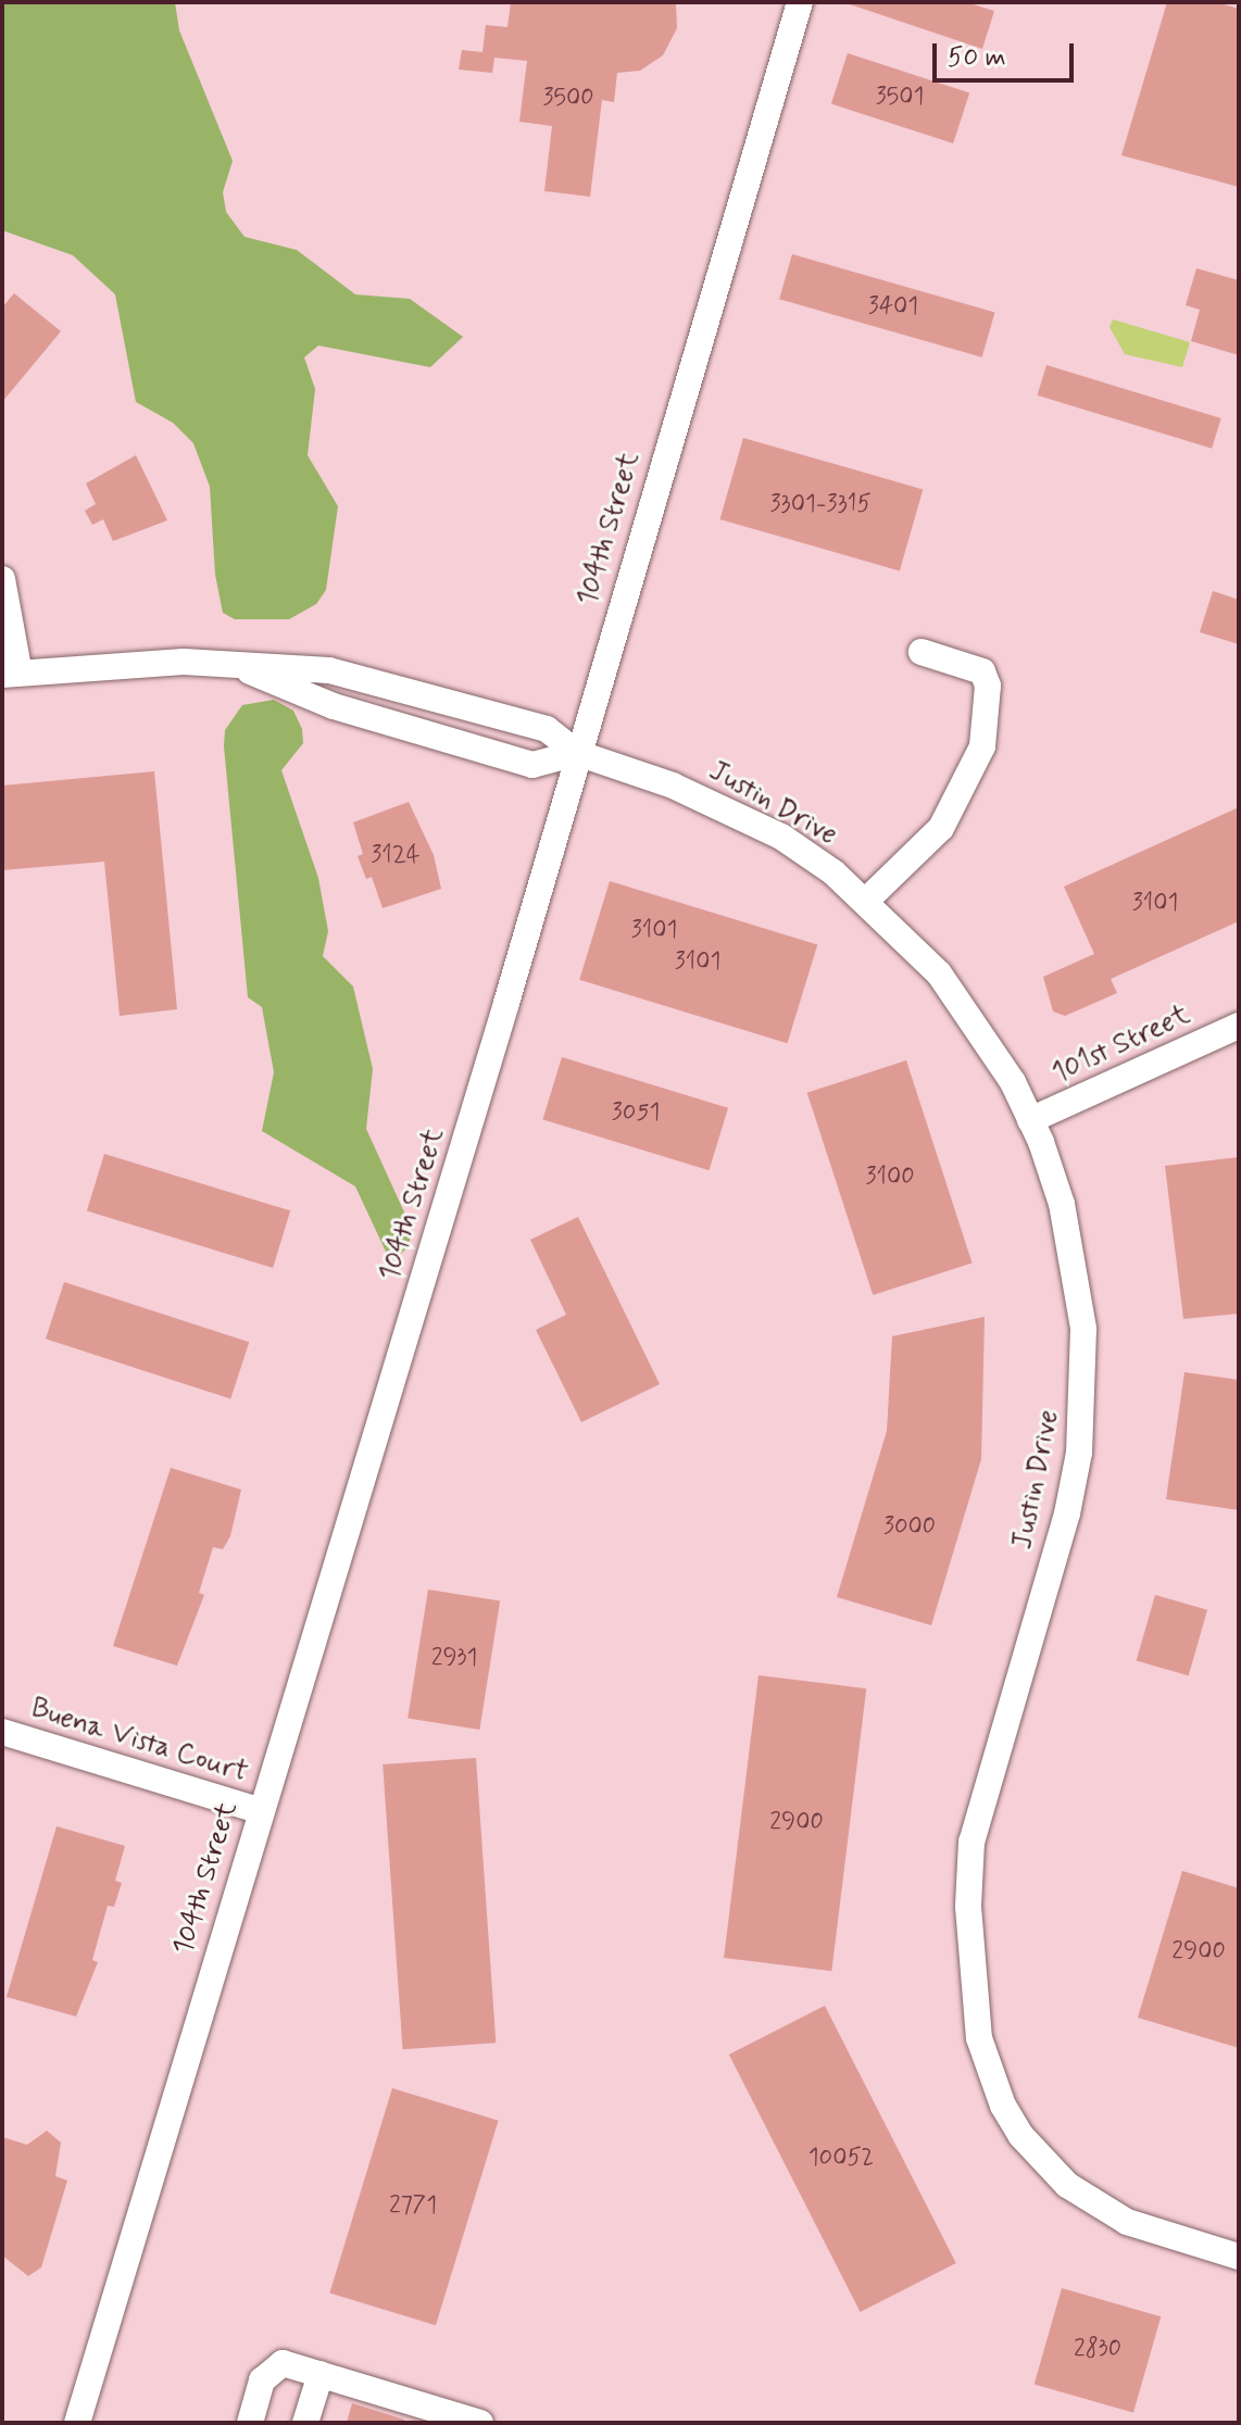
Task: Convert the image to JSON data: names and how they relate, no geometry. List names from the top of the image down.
{
  "streets": {
    "street": [
      "104th Street",
      "Justin Drive",
      "101st Street",
      "Buena Vista Court"
    ]
  },
  "crossings": [
    ["104th Street", "Justin Drive"],
    ["104th Street", "Buena Vista Court"],
    ["Justin Drive", "101st Street"]
  ],
  "house_numbers": [
    "3501",
    "3500",
    "3401",
    "3301-3315",
    "3124",
    "3101",
    "3101",
    "3101",
    "3051",
    "3100",
    "3000",
    "2931",
    "2900",
    "2900",
    "10052",
    "2771",
    "2830"
  ],
  "scale_bar": "50 m"
}
